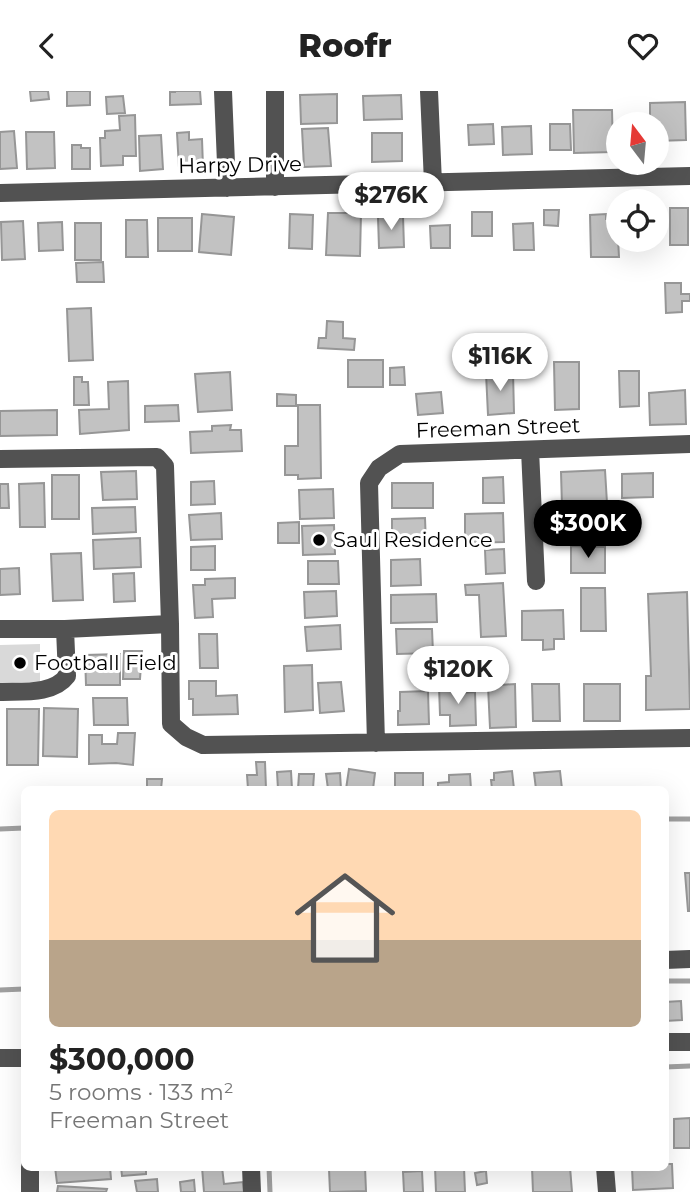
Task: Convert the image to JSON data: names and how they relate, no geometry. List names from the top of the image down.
{
  "streets": {
    "street": ["Harpy Drive", "Freeman Street"]
  },
  "places": ["Saul Residence", "Football Field"],
  "north": "top",
  "page": {
    "header": "Roofr",
    "price": [
      "$276K",
      "$116K",
      "$300K",
      "$120K"
    ],
    "list": [
      {
        "name": "$300,000",
        "note": "5 rooms · 133 m² · Freeman Street"
      }
    ]
  }
}
